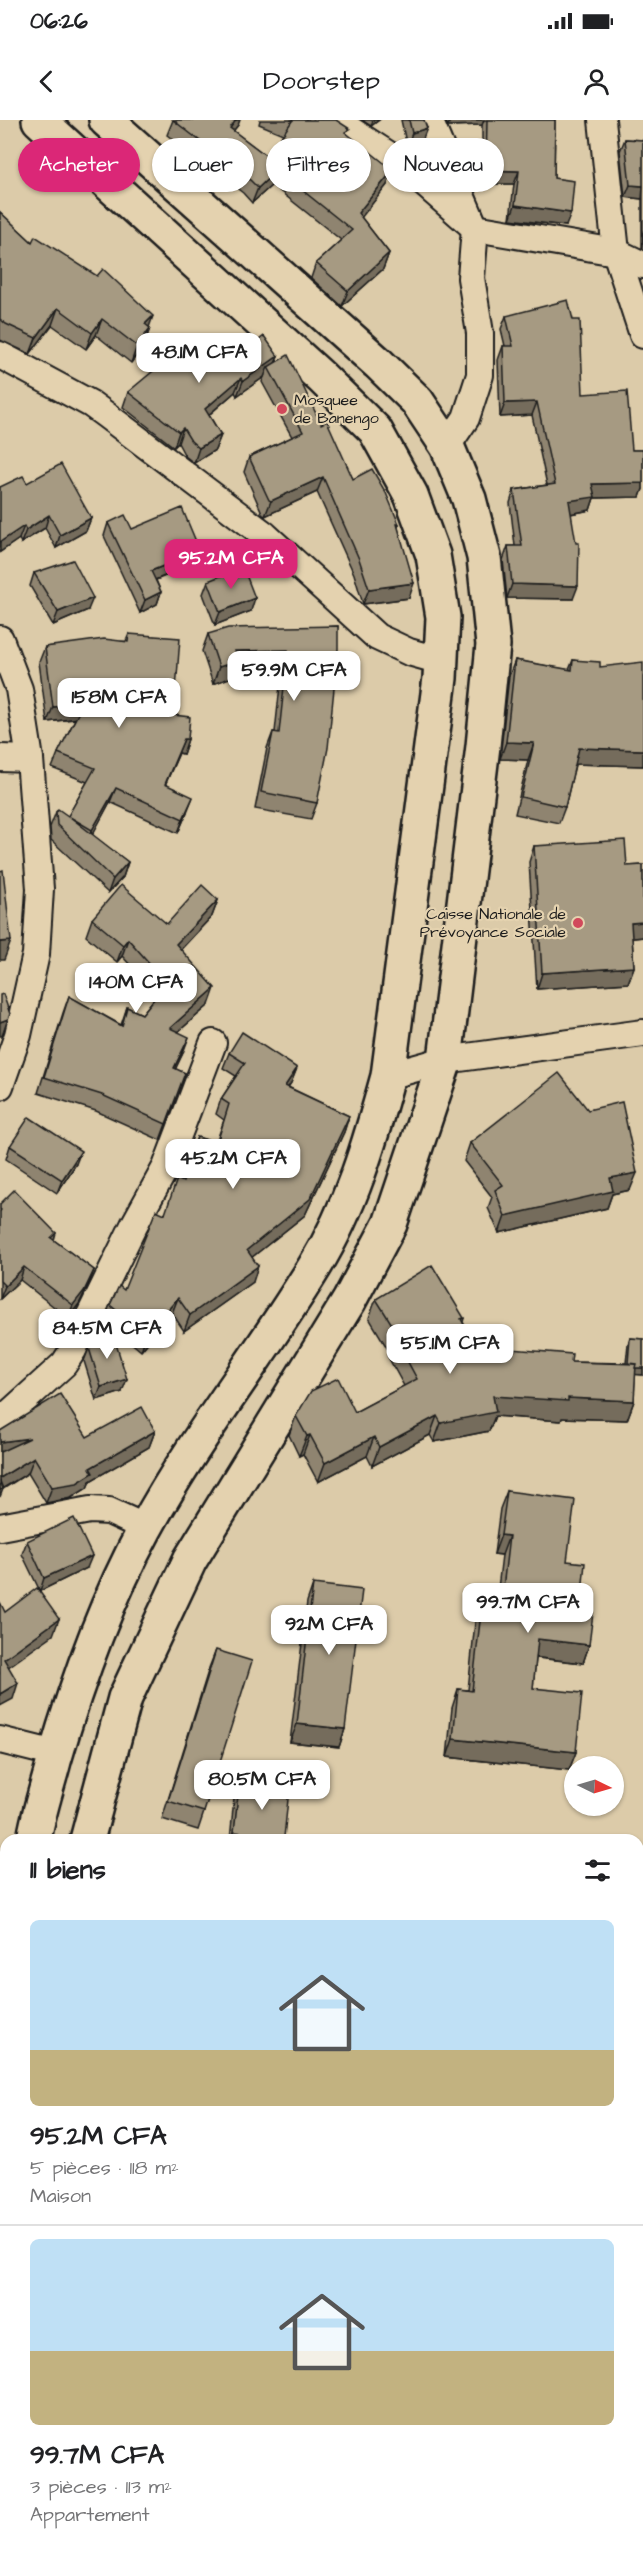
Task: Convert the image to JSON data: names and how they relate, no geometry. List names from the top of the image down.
{
  "places": ["Mosquee de Banengo", "Caisse Nationale de Prévoyance Sociale"],
  "north": "right",
  "page": {
    "status": "06:26",
    "header": "Doorstep",
    "chip": [
      "Acheter",
      "Louer",
      "Filtres",
      "Nouveau"
    ],
    "price": [
      "48.1M CFA",
      "95.2M CFA",
      "59.9M CFA",
      "158M CFA",
      "140M CFA",
      "45.2M CFA",
      "84.5M CFA",
      "55.1M CFA",
      "99.7M CFA",
      "92M CFA",
      "80.5M CFA"
    ],
    "heading": "11 biens",
    "list": [
      {
        "name": "95.2M CFA",
        "note": "5 pièces · 118 m² · Maison"
      },
      {
        "name": "99.7M CFA",
        "note": "3 pièces · 113 m² · Appartement"
      }
    ]
  }
}
